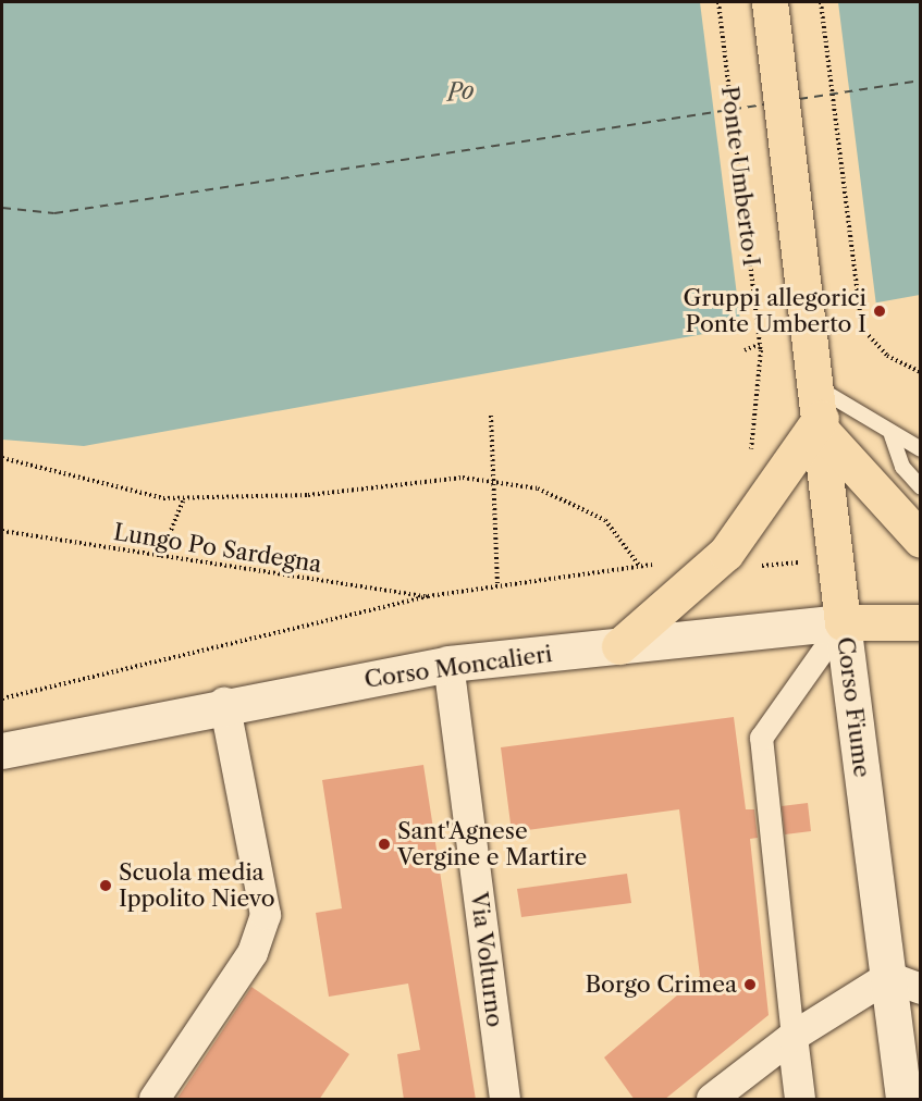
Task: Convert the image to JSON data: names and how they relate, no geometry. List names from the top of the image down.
{
  "streets": {
    "main road": ["Corso Moncalieri", "Corso Fiume"],
    "street": ["Via Volturno"],
    "path": ["Ponte Umberto I", "Lungo Po Sardegna"]
  },
  "crossings": [
    ["Corso Moncalieri", "Corso Fiume"],
    ["Corso Moncalieri", "Via Volturno"]
  ],
  "water": ["Po"],
  "places": [
    "Gruppi allegorici Ponte Umberto I",
    "Sant'Agnese Vergine e Martire",
    "Scuola media Ippolito Nievo",
    "Borgo Crimea"
  ]
}
